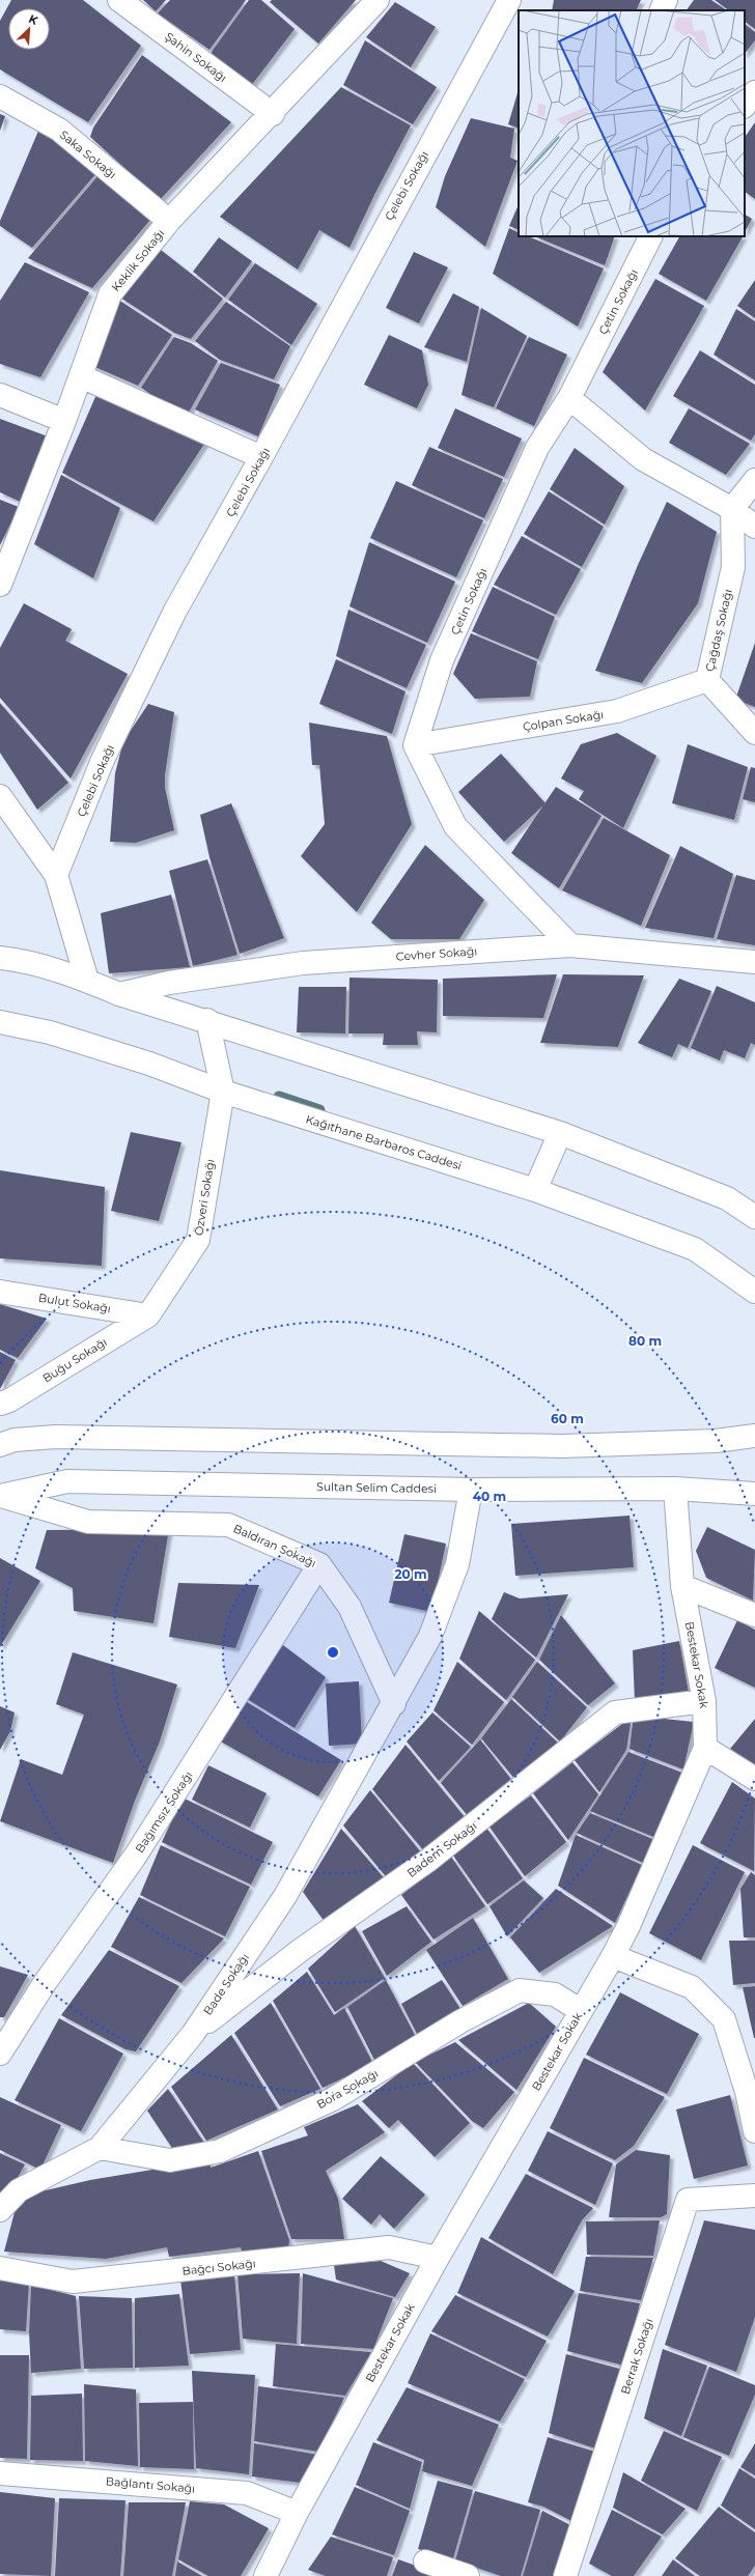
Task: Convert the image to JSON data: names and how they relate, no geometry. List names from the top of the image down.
{
  "streets": {
    "street": [
      "Şahin Sokağı",
      "Saka Sokağı",
      "Çelebi Sokağı",
      "Keklik Sokağı",
      "Çetin Sokağı",
      "Çağdaş Sokağı",
      "Çolpan Sokağı",
      "Cevher Sokağı",
      "Kağıthane Barbaros Caddesi",
      "Özveri Sokağı",
      "Bulut Sokağı",
      "Buğu Sokağı",
      "Sultan Selim Caddesi",
      "Baldıran Sokağı",
      "Bestekar Sokak",
      "Bağımsız Sokağı",
      "Badem Sokağı",
      "Bade Sokağı",
      "Bora Sokağı",
      "Bağcı Sokağı",
      "Berrak Sokağı",
      "Bağlantı Sokağı"
    ]
  },
  "crossings": [
    ["Şahin Sokağı", "Keklik Sokağı"],
    ["Saka Sokağı", "Keklik Sokağı"],
    ["Çetin Sokağı", "Çolpan Sokağı"],
    ["Çağdaş Sokağı", "Çolpan Sokağı"],
    ["Kağıthane Barbaros Caddesi", "Özveri Sokağı"],
    ["Özveri Sokağı", "Bulut Sokağı"],
    ["Özveri Sokağı", "Buğu Sokağı"],
    ["Bulut Sokağı", "Buğu Sokağı"],
    ["Sultan Selim Caddesi", "Baldıran Sokağı"],
    ["Sultan Selim Caddesi", "Bestekar Sokak"],
    ["Sultan Selim Caddesi", "Bade Sokağı"],
    ["Baldıran Sokağı", "Bağımsız Sokağı"],
    ["Baldıran Sokağı", "Bade Sokağı"],
    ["Bestekar Sokak", "Badem Sokağı"],
    ["Bestekar Sokak", "Bora Sokağı"],
    ["Bestekar Sokak", "Bağcı Sokağı"],
    ["Bestekar Sokak", "Bağlantı Sokağı"],
    ["Badem Sokağı", "Bade Sokağı"],
    ["Bade Sokağı", "Bora Sokağı"]
  ],
  "north": "top right",
  "rings": [
    "80 m",
    "60 m",
    "40 m",
    "20 m"
  ]
}
